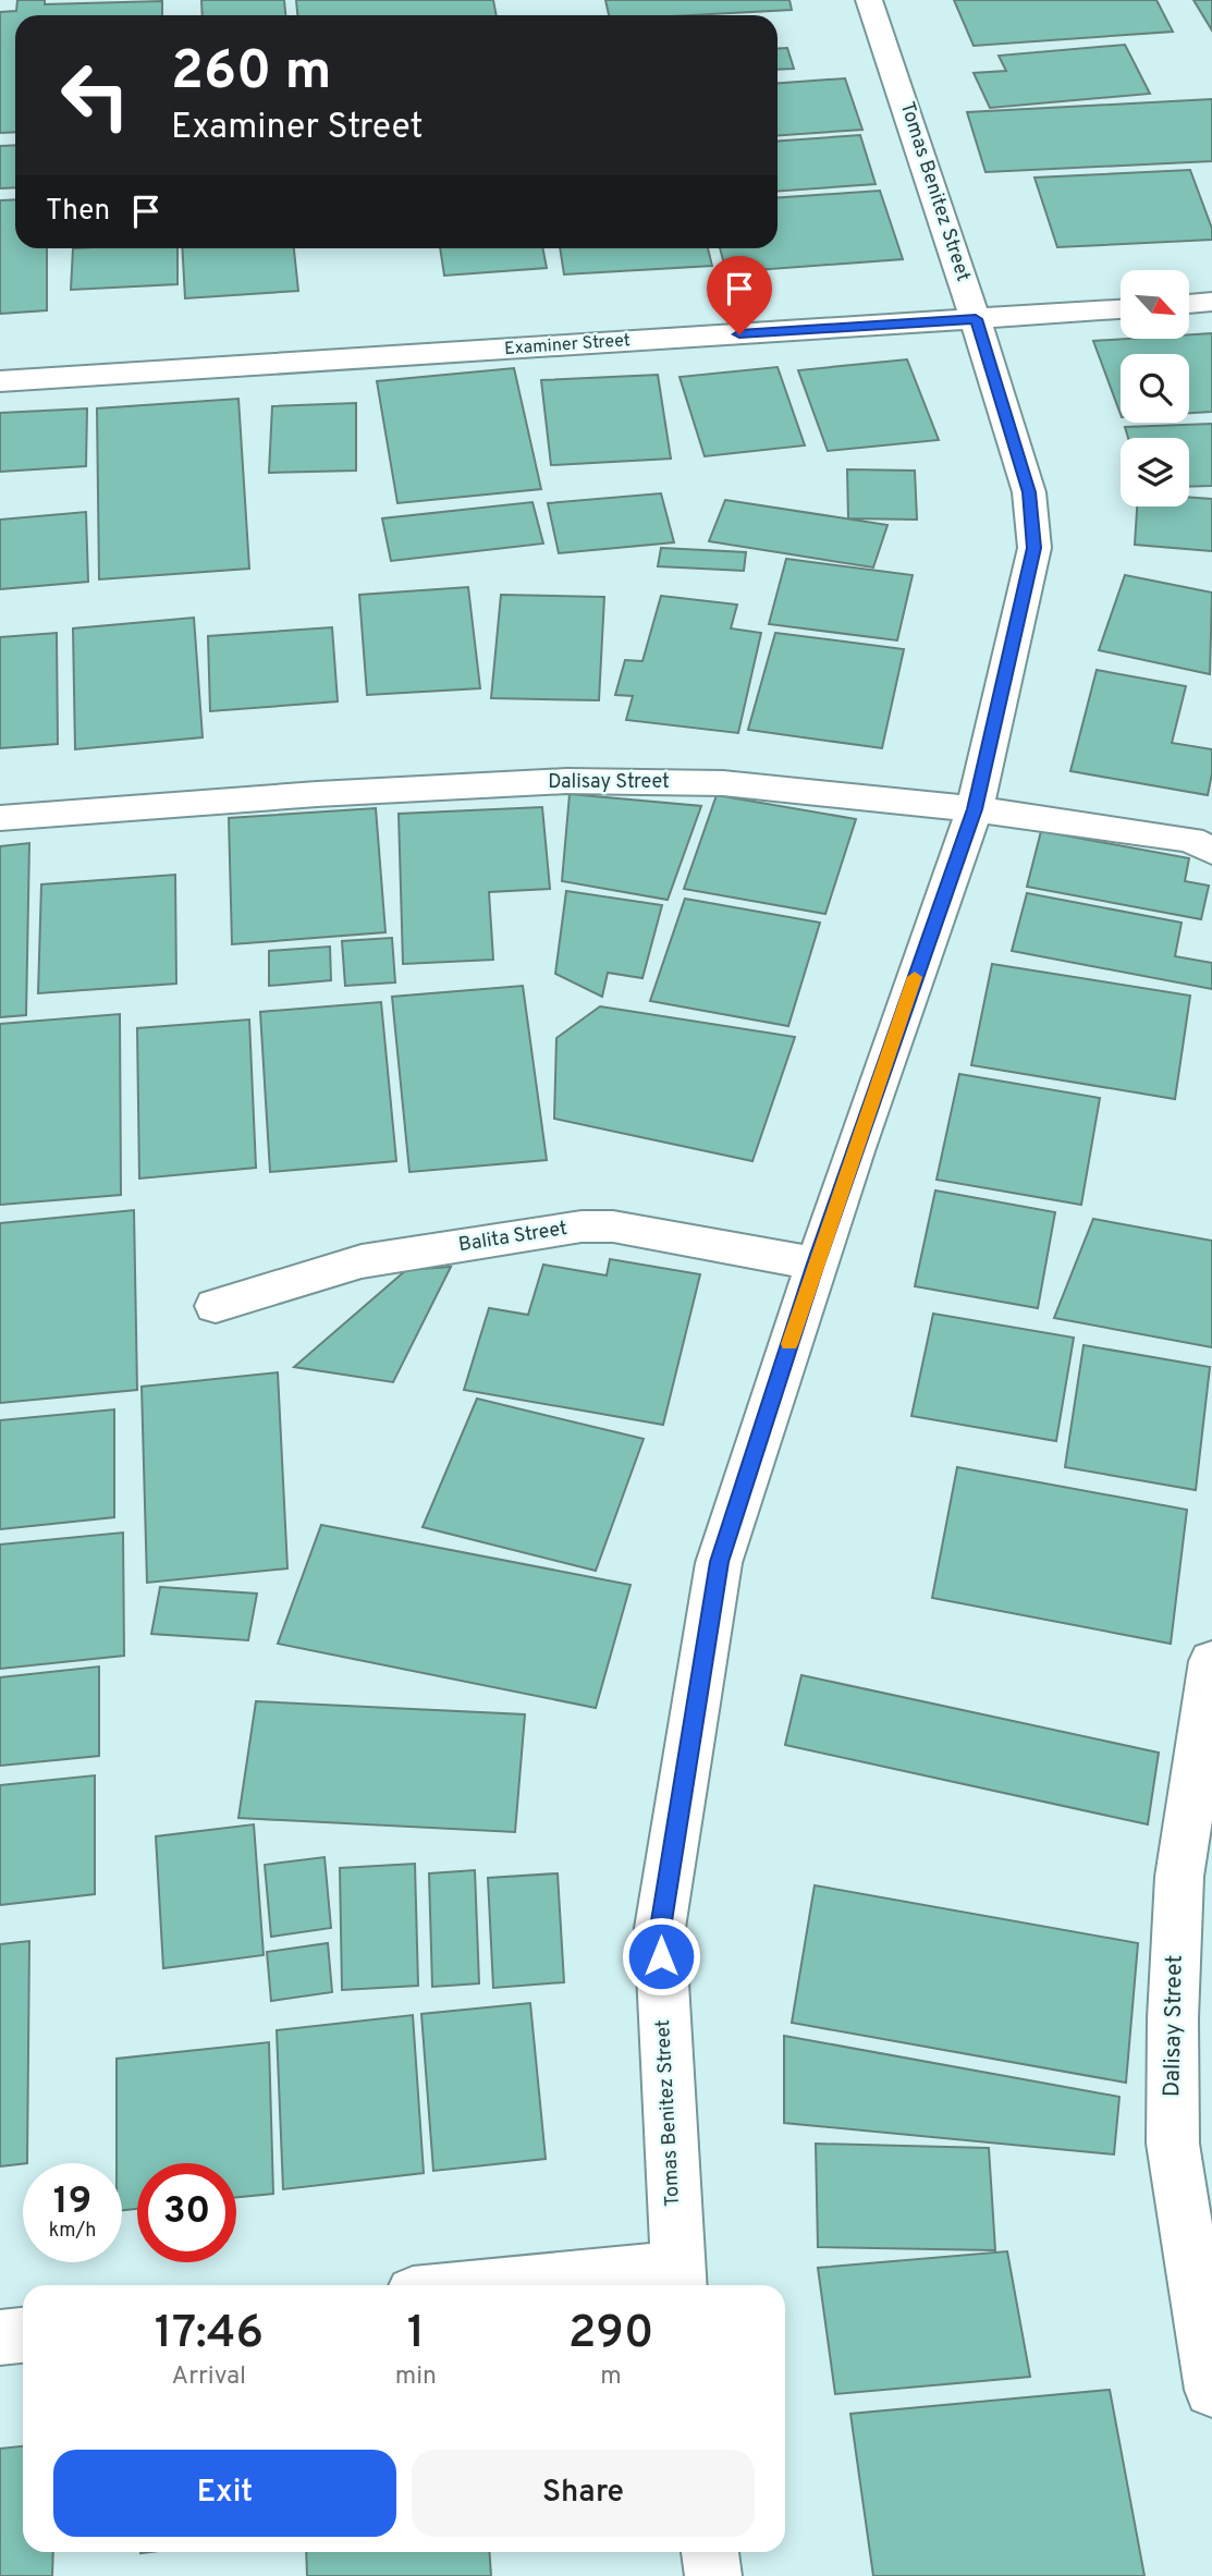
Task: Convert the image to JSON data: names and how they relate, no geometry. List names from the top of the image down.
{
  "streets": {
    "street": [
      "Tomas Benitez Street",
      "Examiner Street",
      "Dalisay Street",
      "Balita Street"
    ]
  },
  "crossings": [
    ["Tomas Benitez Street", "Examiner Street"],
    ["Tomas Benitez Street", "Dalisay Street"],
    ["Tomas Benitez Street", "Balita Street"]
  ],
  "north": "bottom right",
  "page": {
    "turn": ["260 m", "Examiner Street"],
    "then": "Then",
    "speed": "19 km/h",
    "limit": "30",
    "eta": [
      "17:46",
      "Arrival",
      "1",
      "min",
      "290",
      "m"
    ],
    "buttons": ["Exit", "Share"]
  }
}
